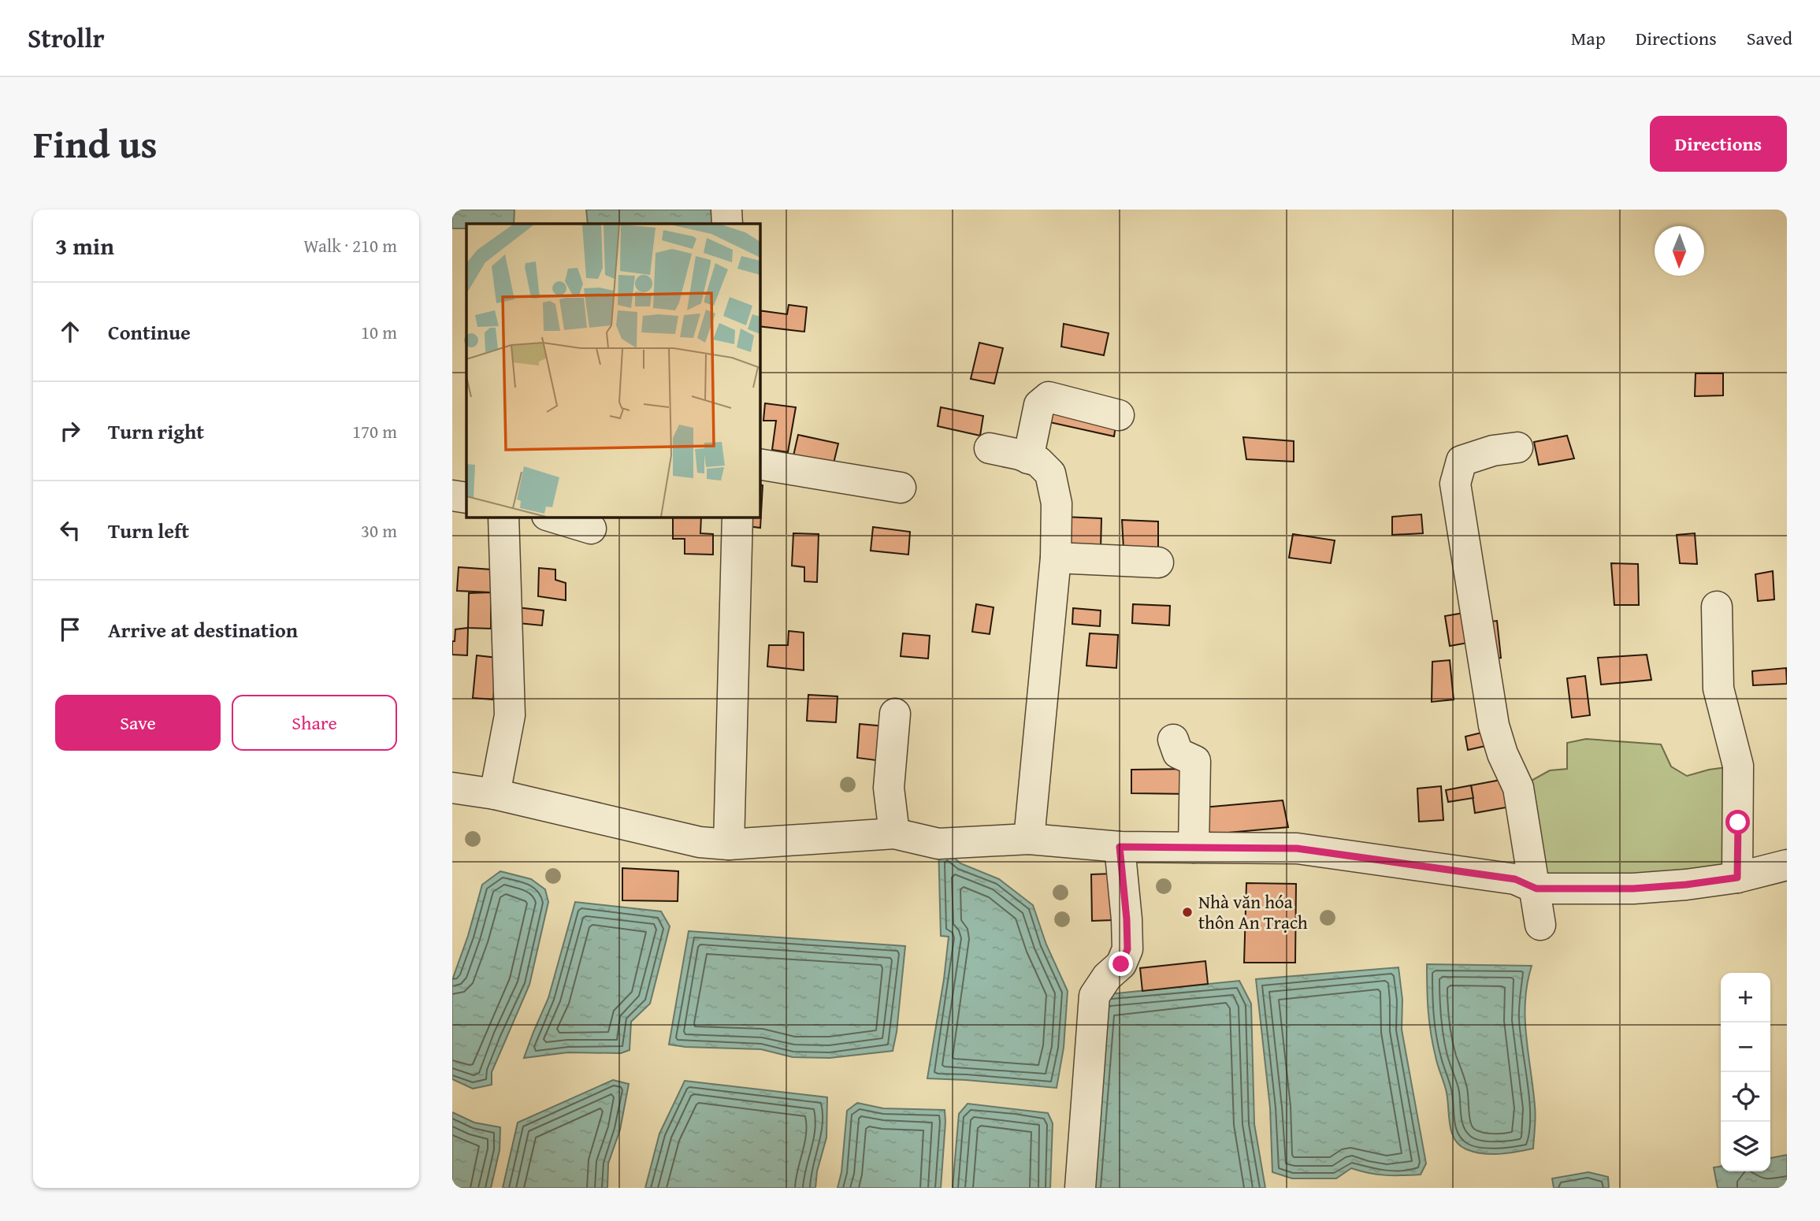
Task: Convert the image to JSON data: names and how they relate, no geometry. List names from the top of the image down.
{
  "places": ["Nhà văn hóa thôn An Trạch"],
  "north": "bottom",
  "page": {
    "header": "Strollr",
    "nav": ["Map", "Directions", "Saved"],
    "title": "Find us",
    "buttons": [
      "Directions",
      ["Save", "Share"]
    ],
    "heading": ["3 min", "Walk · 210 m"],
    "list": [
      ["Continue", "10 m"],
      ["Turn right", "170 m"],
      ["Turn left", "30 m"],
      "Arrive at destination"
    ],
    "map_buttons": ["+", "−"]
  }
}
